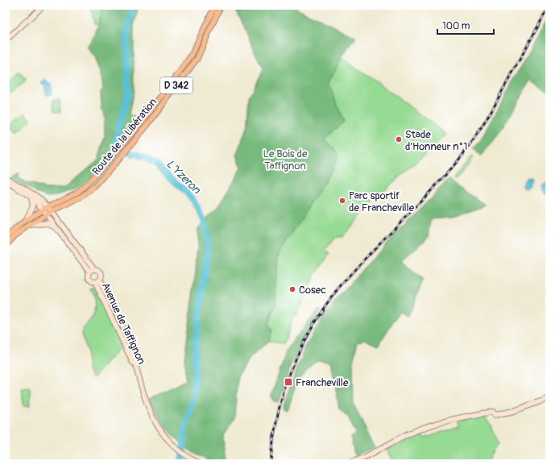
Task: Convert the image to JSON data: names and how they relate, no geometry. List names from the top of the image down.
{
  "streets": {
    "main road": ["D 342", "Route de la Libération"],
    "street": ["Avenue de Taffignon"]
  },
  "crossings": [
    ["D 342", "Route de la Libération"],
    ["D 342", "Avenue de Taffignon"],
    ["Route de la Libération", "Avenue de Taffignon"]
  ],
  "water": ["L'Yzeron"],
  "parks": ["Le Bois de Taffignon"],
  "places": {
    "other": ["Stade d'Honneur n°1", "Parc sportif de Francheville", "Cosec"],
    "transit": ["Francheville"]
  },
  "scale_bar": "100 m"
}
